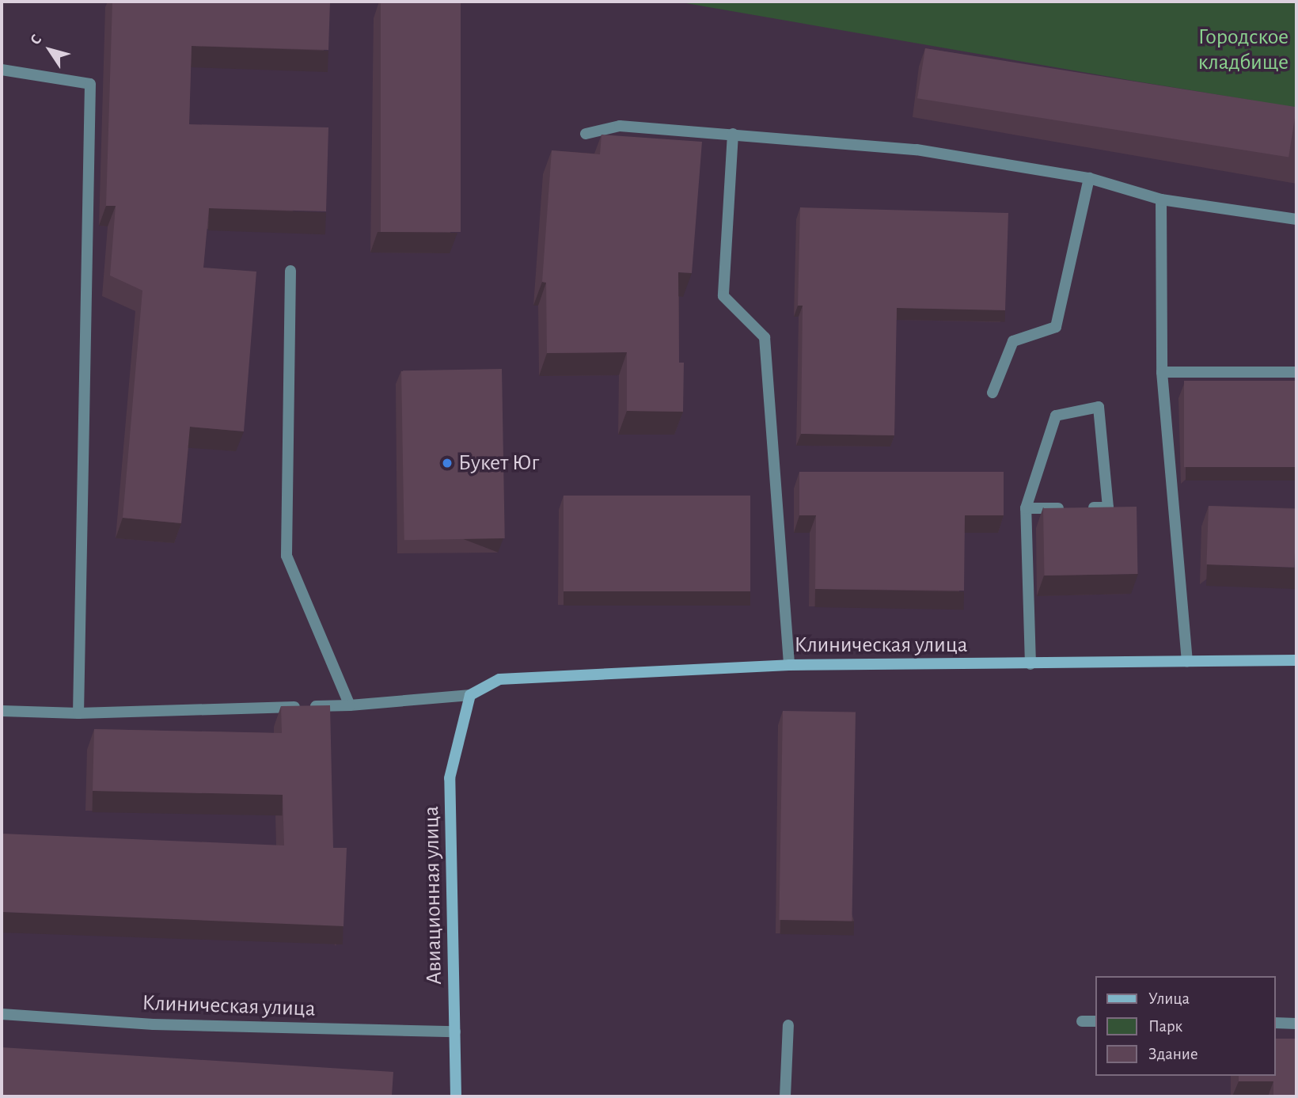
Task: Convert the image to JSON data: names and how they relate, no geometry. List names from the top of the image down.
{
  "streets": {
    "main road": ["Клиническая улица", "Авиационная улица"]
  },
  "crossings": [
    ["Клиническая улица", "Авиационная улица"]
  ],
  "parks": ["Городское кладбище"],
  "places": ["Букет Юг"],
  "legend": ["Улица", "Парк", "Здание"],
  "north": "top left"
}
